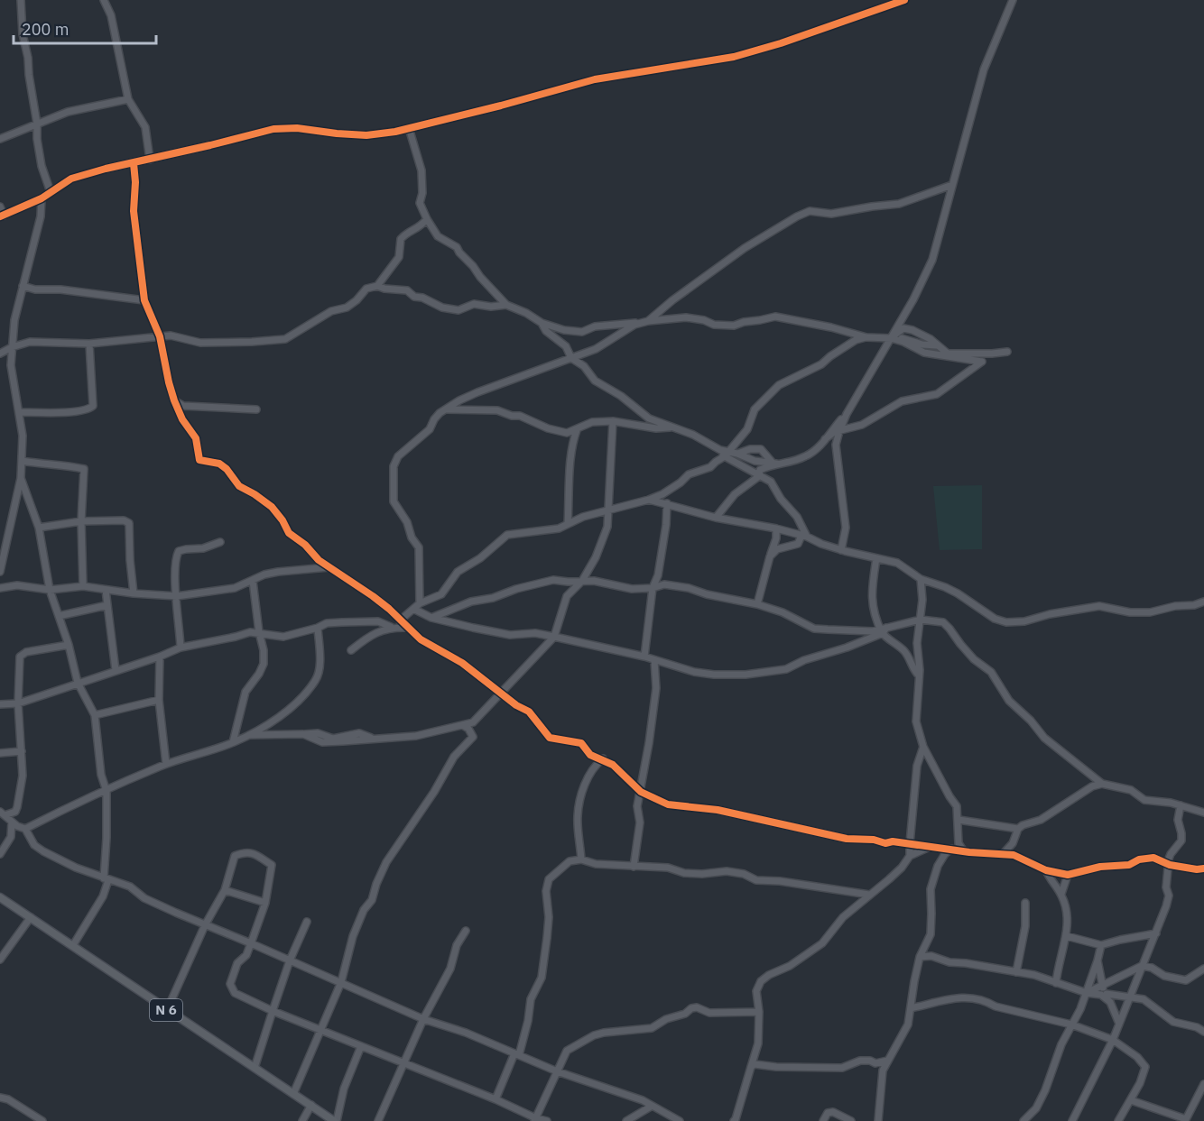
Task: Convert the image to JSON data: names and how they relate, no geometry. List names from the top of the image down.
{
  "streets": {
    "main road": ["N 6"]
  },
  "scale_bar": "200 m"
}
